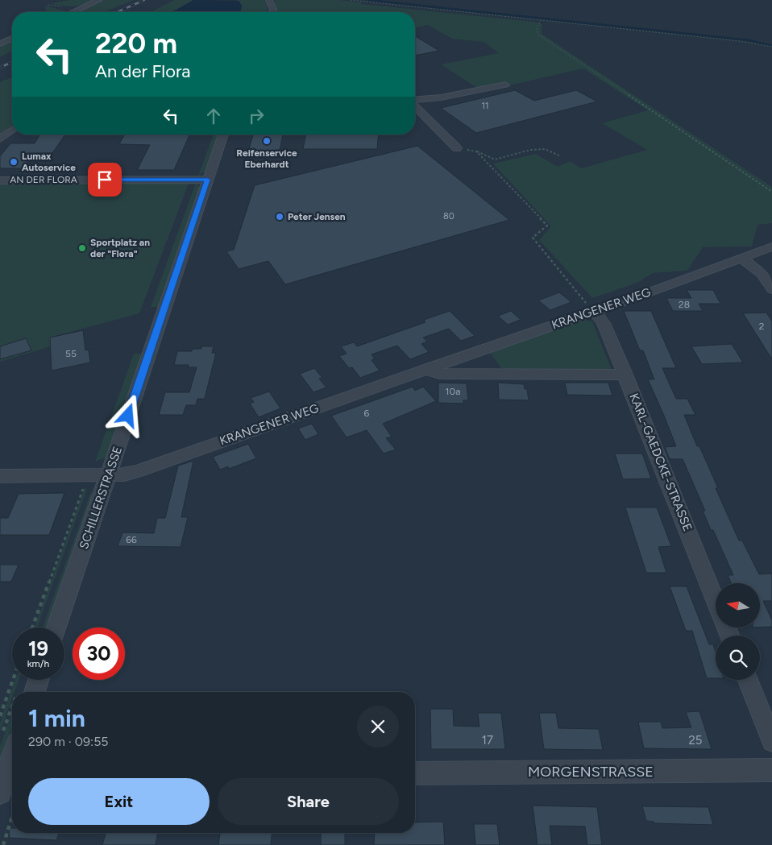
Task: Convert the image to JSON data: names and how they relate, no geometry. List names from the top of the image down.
{
  "streets": {
    "street": [
      "AN DER FLORA",
      "KRANGENER WEG",
      "KARL-GAEDCKE-STRASSE",
      "SCHILLERSTRASSE",
      "MORGENSTRASSE"
    ]
  },
  "crossings": [
    ["AN DER FLORA", "SCHILLERSTRASSE"],
    ["KRANGENER WEG", "KARL-GAEDCKE-STRASSE"],
    ["KRANGENER WEG", "SCHILLERSTRASSE"]
  ],
  "places": [
    "Reifenservice Eberhardt",
    "Lumax Autoservice",
    "Peter Jensen",
    "Sportplatz an der \"Flora\""
  ],
  "house_numbers": [
    "11",
    "80",
    "28",
    "2",
    "55",
    "10a",
    "6",
    "66",
    "17",
    "25"
  ],
  "north": "left",
  "page": {
    "turn": ["220 m", "An der Flora"],
    "speed": "19 km/h",
    "limit": "30",
    "heading": ["1 min", "290 m · 09:55"],
    "buttons": ["Exit", "Share"]
  }
}
